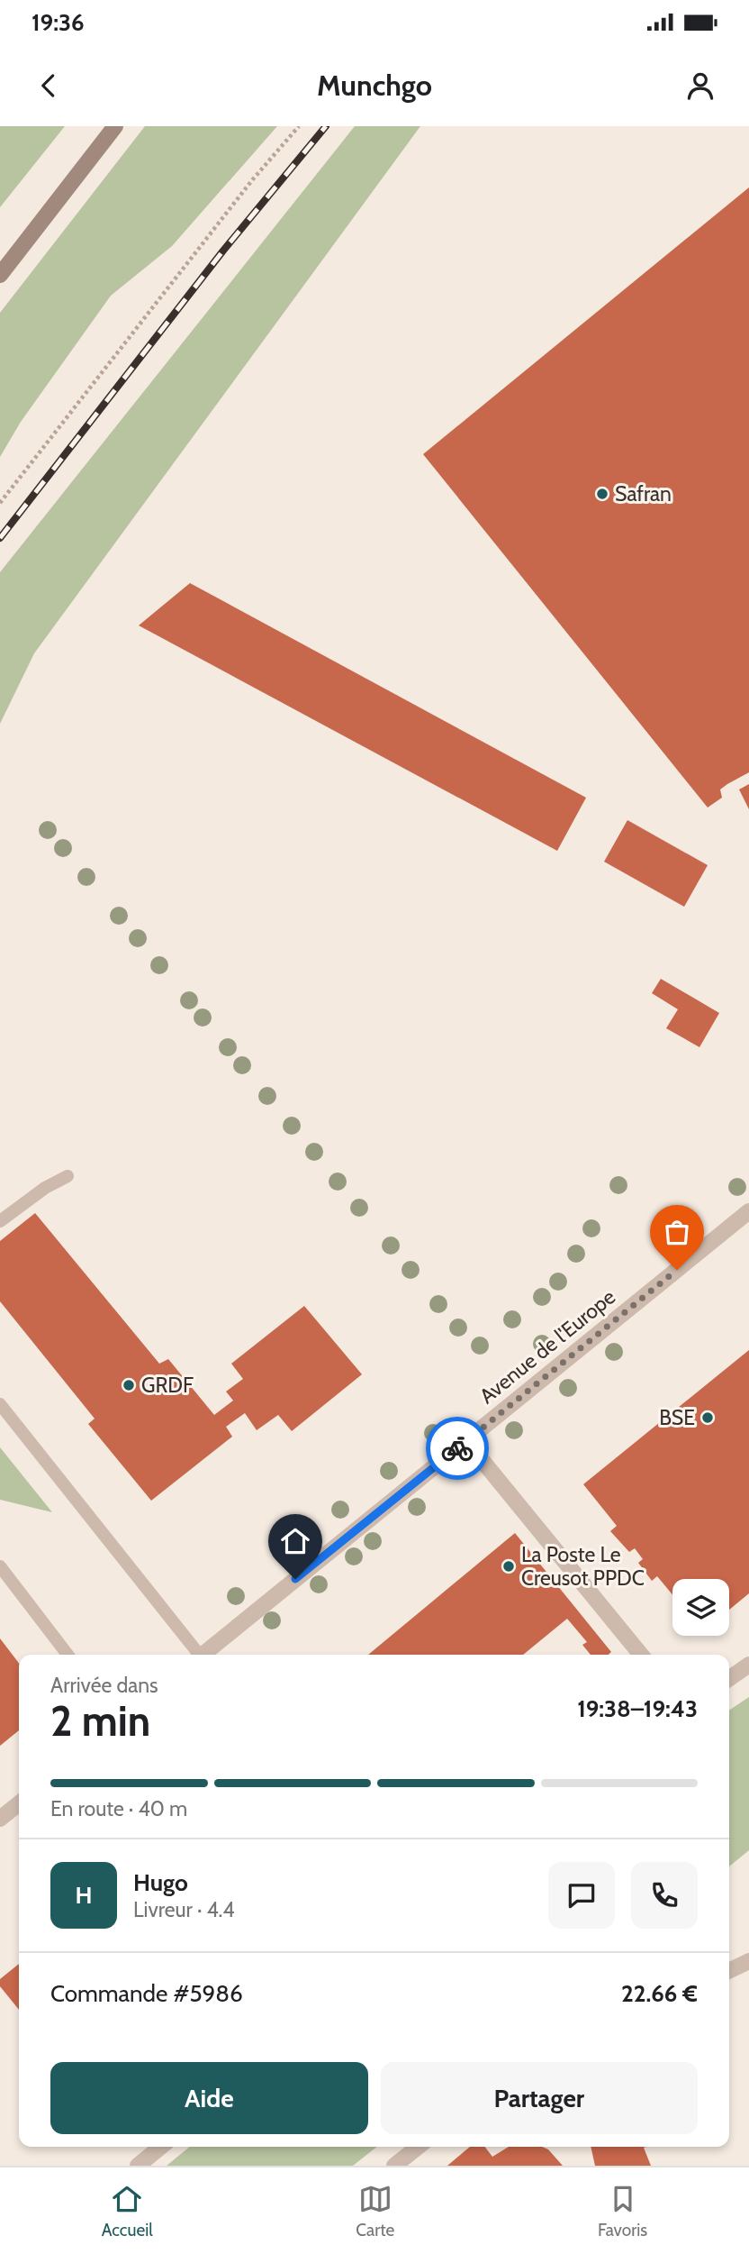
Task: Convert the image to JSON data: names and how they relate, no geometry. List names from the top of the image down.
{
  "streets": {
    "street": ["Avenue de l'Europe"]
  },
  "places": [
    "Safran",
    "GRDF",
    "BSE",
    "La Poste Le Creusot PPDC"
  ],
  "page": {
    "status": "19:36",
    "header": "Munchgo",
    "heading": ["2 min", "Arrivée dans", "19:38–19:43"],
    "panel": [
      "Hugo",
      "Livreur · 4.4",
      "Commande #5986",
      "22.66 €"
    ],
    "bar": "En route · 40 m",
    "round": "H",
    "buttons": ["Aide", "Partager"],
    "tabs": ["Accueil", "Carte", "Favoris"]
  }
}
